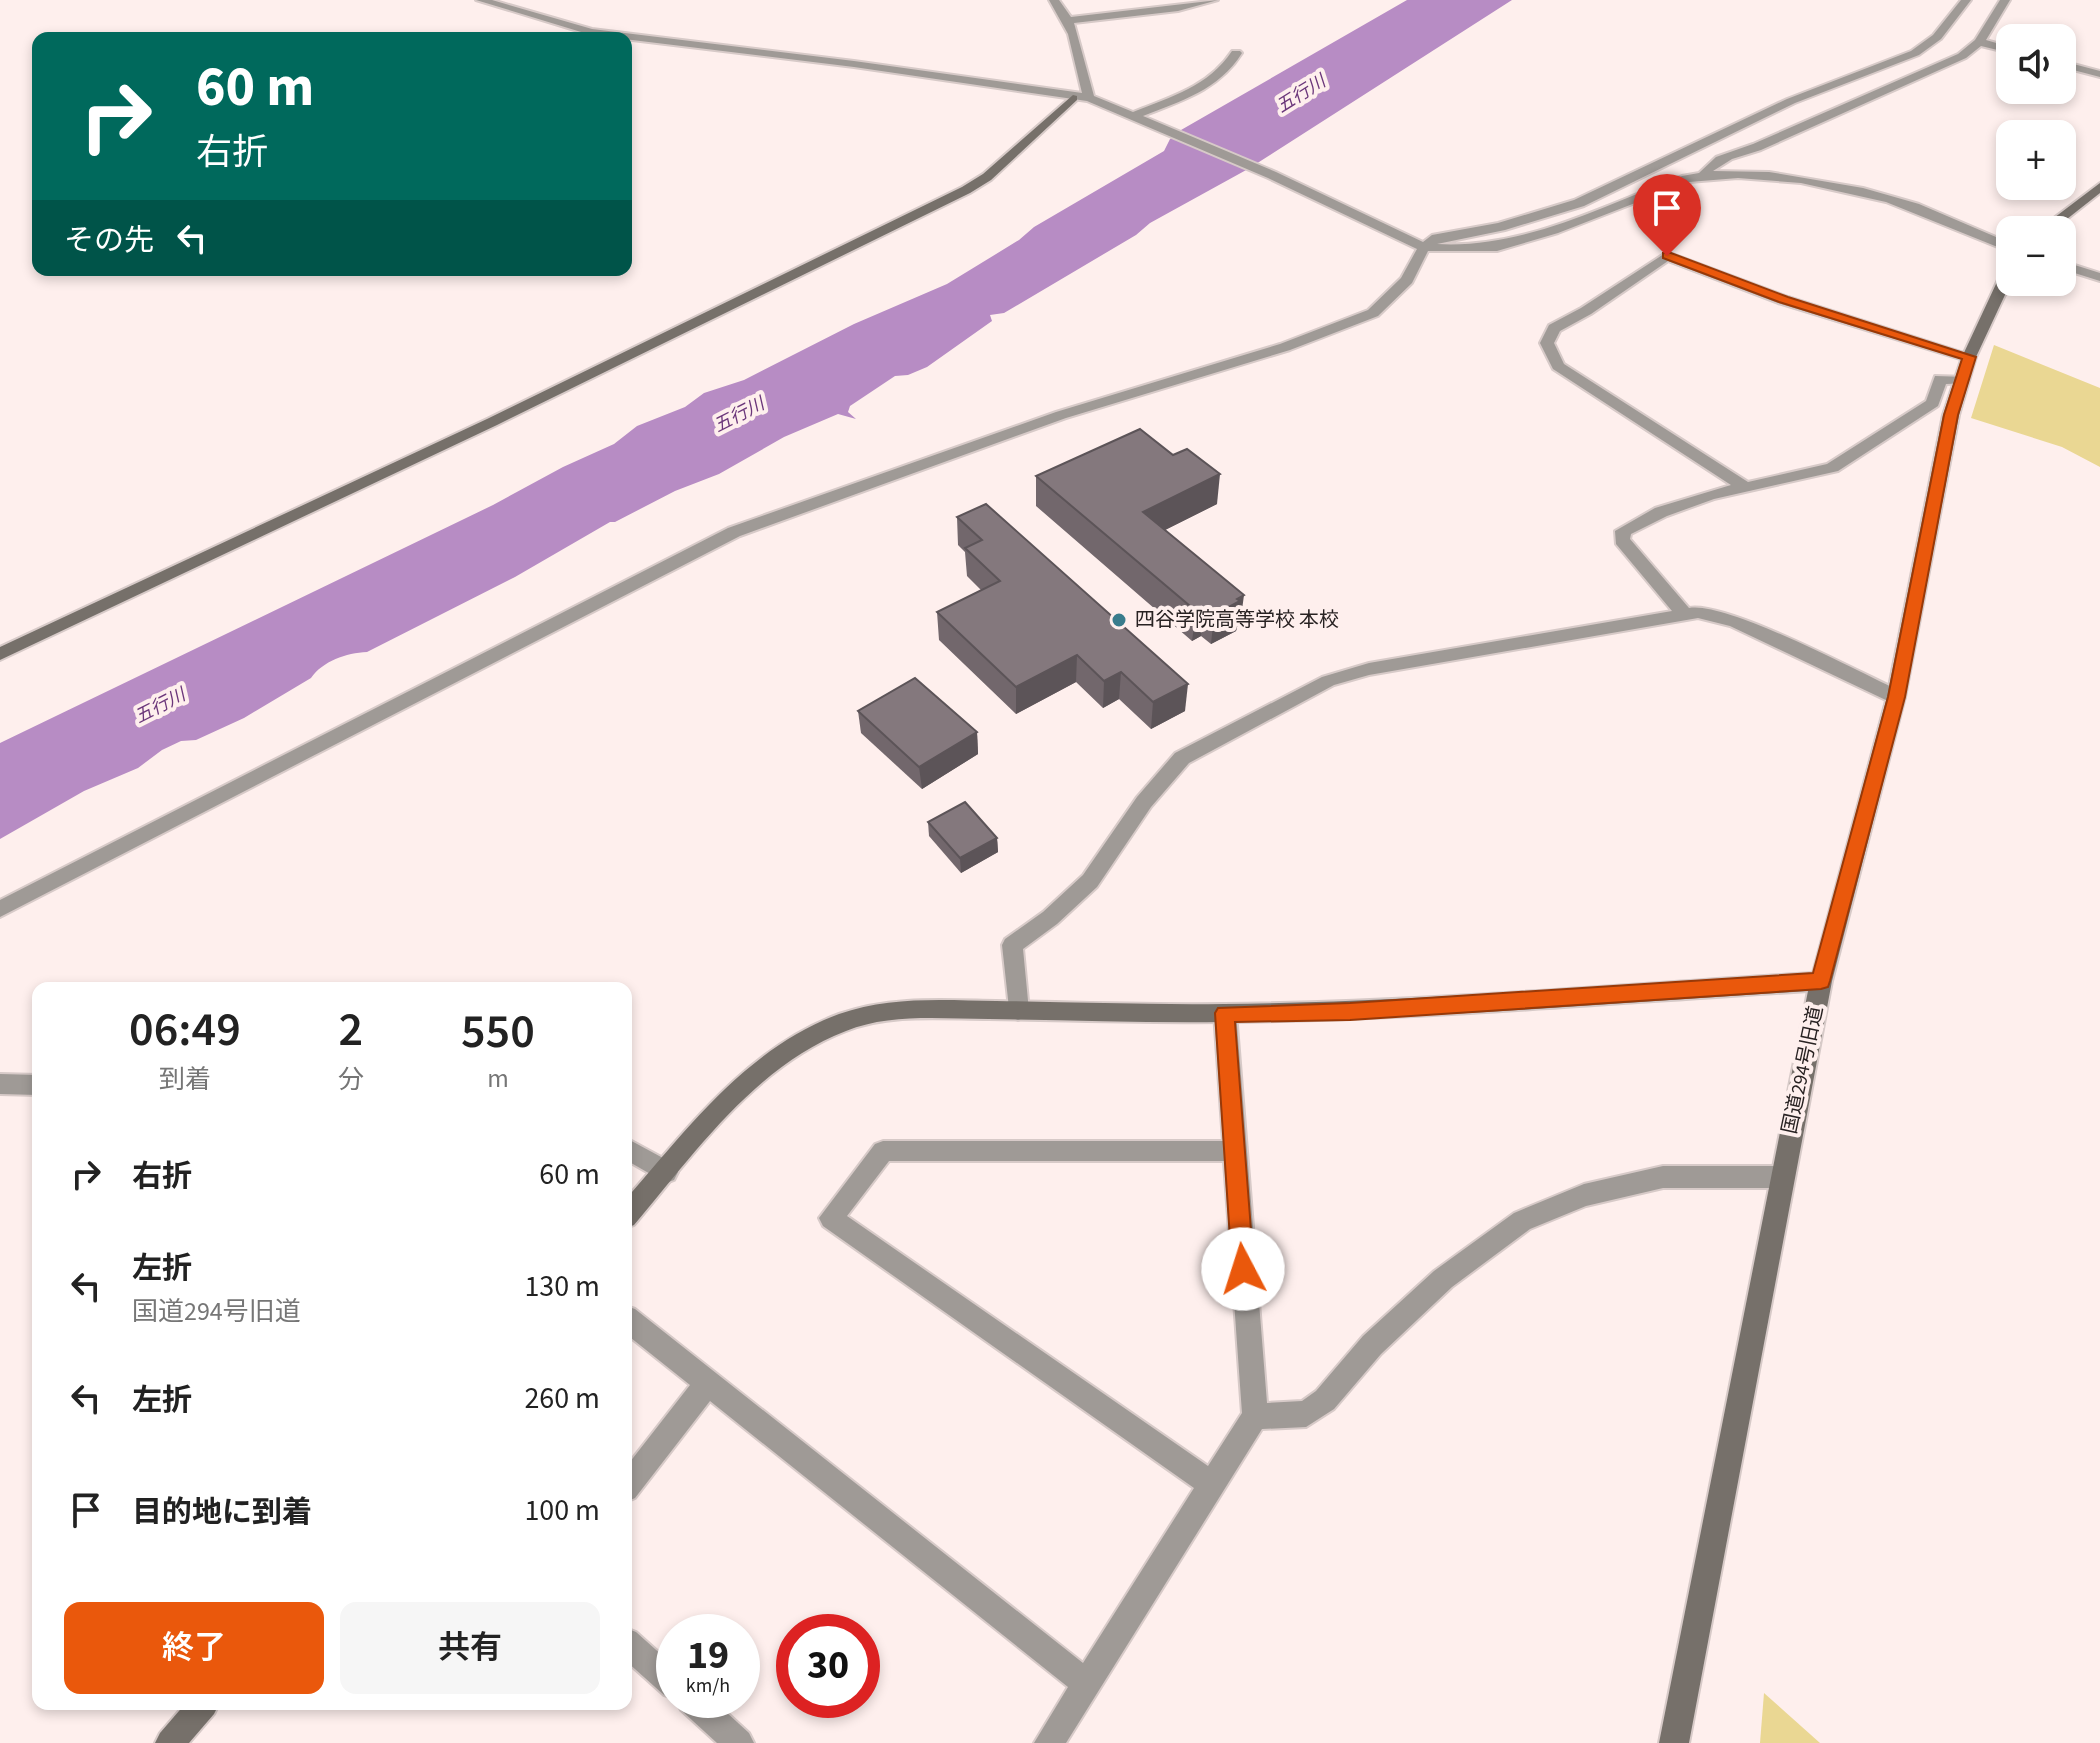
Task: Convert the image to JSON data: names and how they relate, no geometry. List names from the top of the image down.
{
  "streets": {
    "street": ["国道294号旧道"]
  },
  "water": ["五行川"],
  "places": ["四谷学院高等学校 本校"],
  "page": {
    "map_buttons": ["+", "−"],
    "turn": ["60 m", "右折"],
    "then": "その先",
    "eta": [
      "06:49",
      "到着",
      "2",
      "分",
      "550",
      "m"
    ],
    "list": [
      {
        "name": "右折",
        "value": "60 m"
      },
      {
        "name": "左折",
        "note": "国道294号旧道",
        "value": "130 m"
      },
      {
        "name": "左折",
        "value": "260 m"
      },
      {
        "name": "目的地に到着",
        "value": "100 m"
      }
    ],
    "buttons": ["終了", "共有"],
    "speed": "19 km/h",
    "limit": "30"
  }
}
